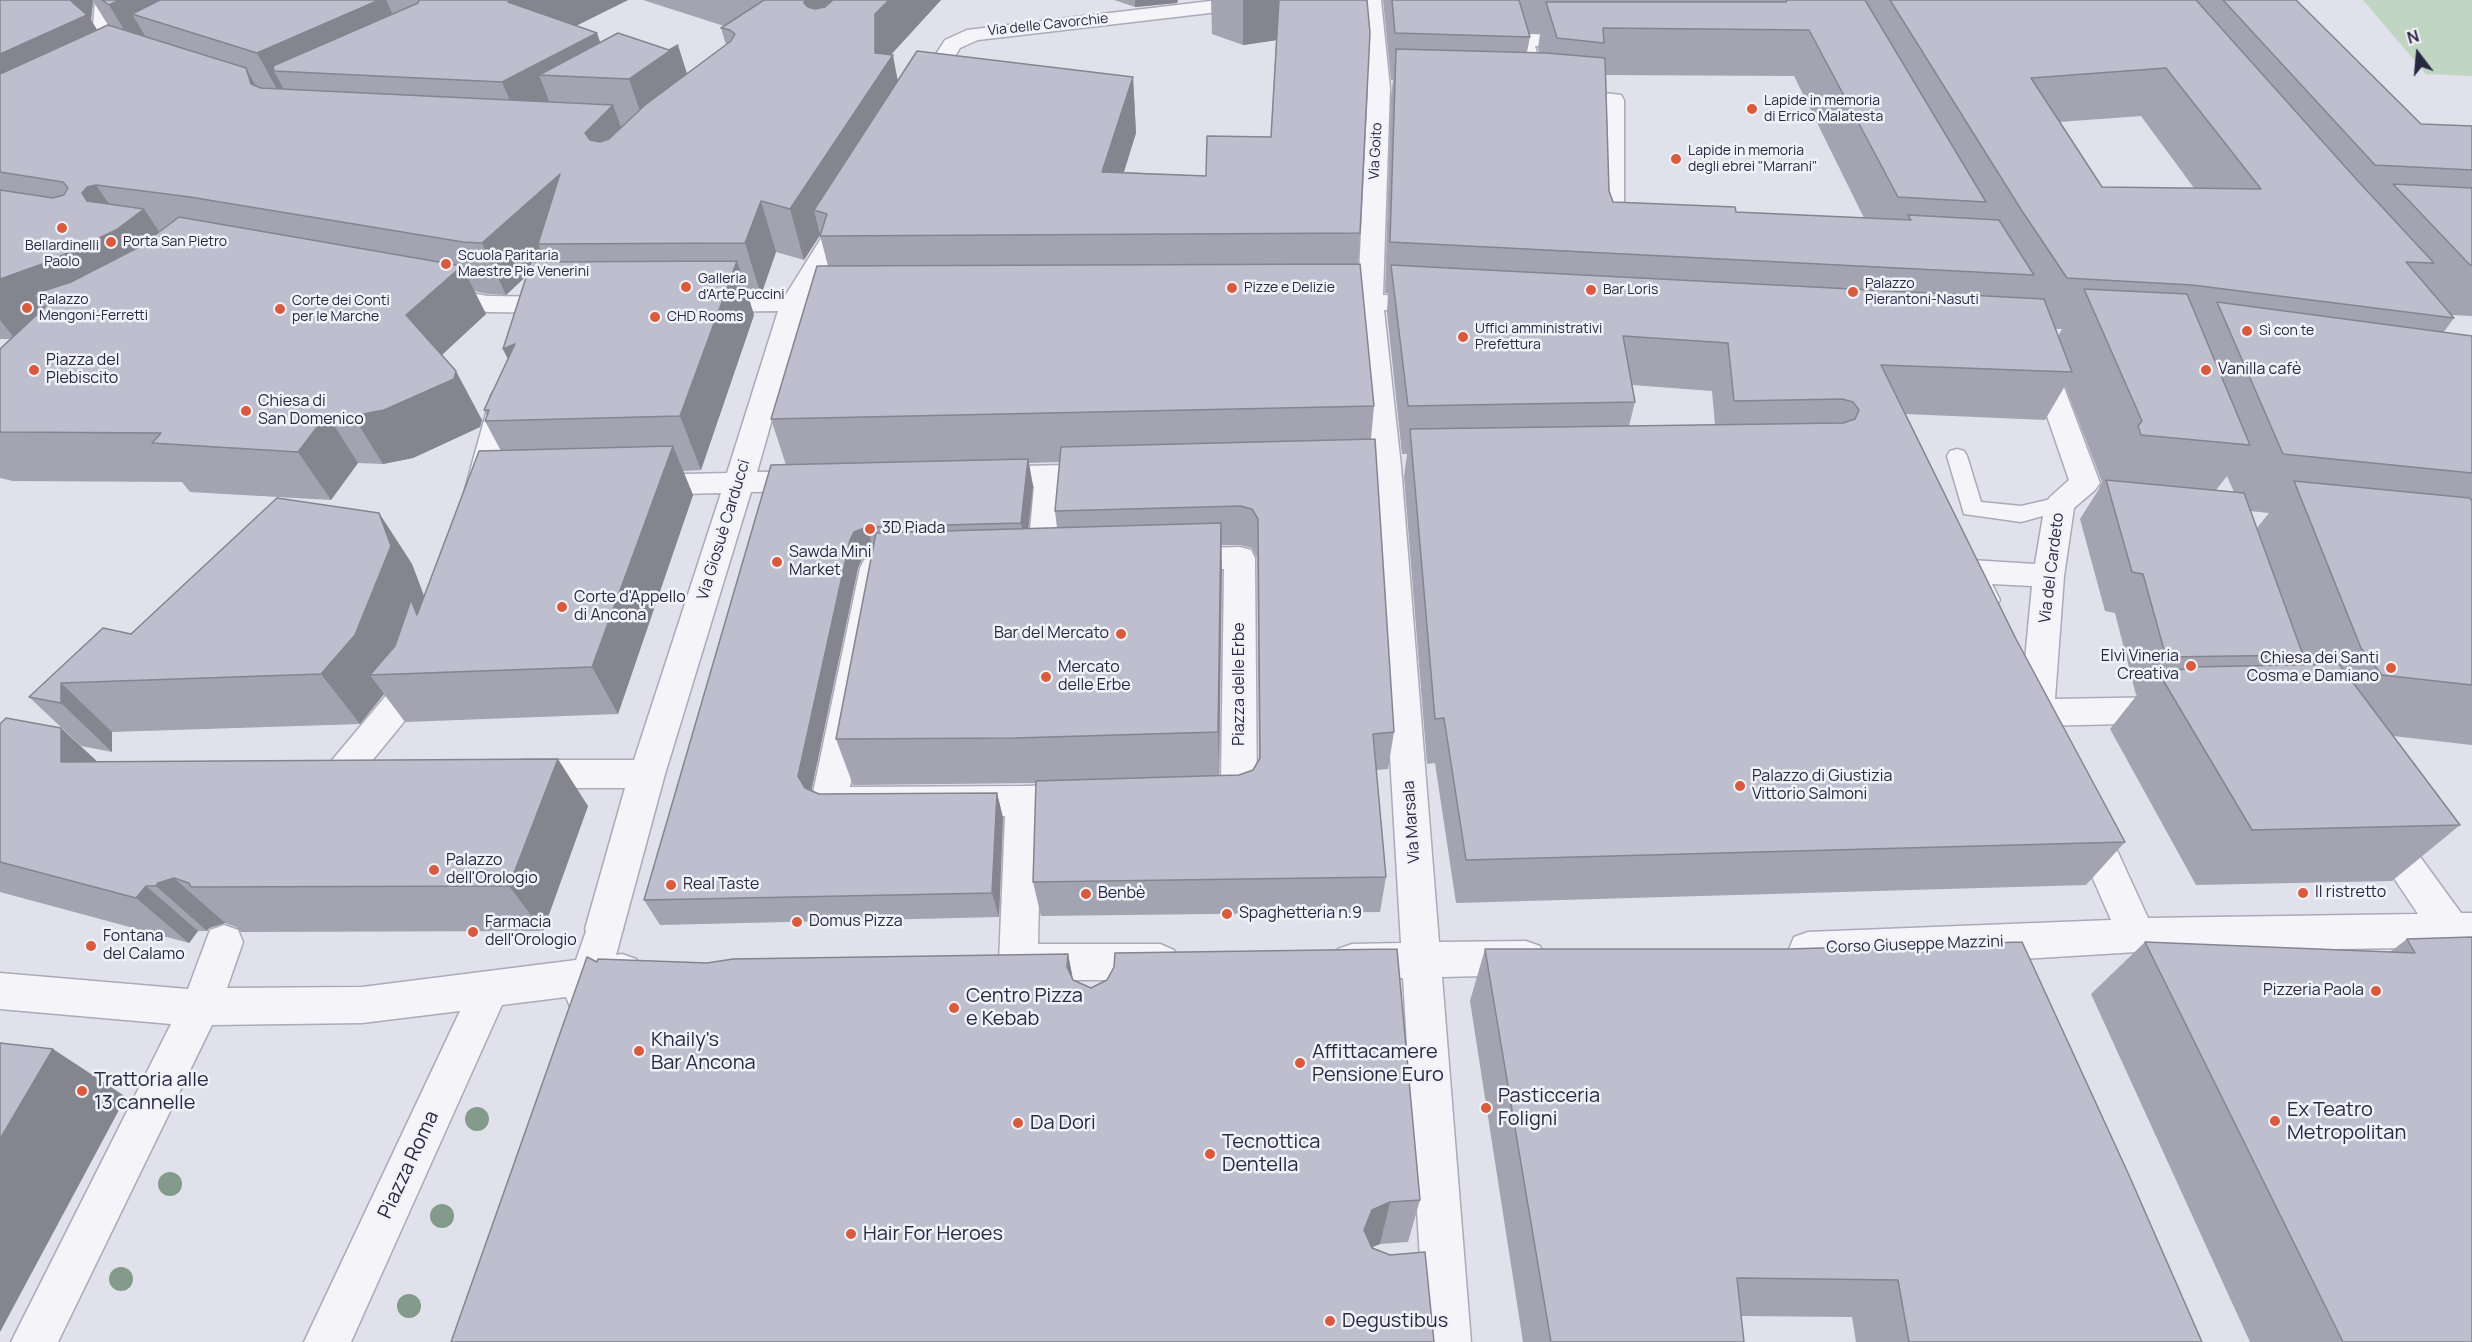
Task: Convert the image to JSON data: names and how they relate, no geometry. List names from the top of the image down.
{
  "streets": {
    "street": [
      "Via delle Cavorchie",
      "Via Goito",
      "Via Giosuè Carducci",
      "Via del Cardeto",
      "Piazza delle Erbe",
      "Via Marsala",
      "Corso Giuseppe Mazzini",
      "Piazza Roma"
    ]
  },
  "crossings": [
    ["Via Goito", "Via Marsala"]
  ],
  "places": [
    "Lapide in memoria di Errico Malatesta",
    "Lapide in memoria degli ebrei \"Marrani\"",
    "Bellardinelli Paolo",
    "Porta San Pietro",
    "Scuola Paritaria Maestre Pie Venerini",
    "Galleria d'Arte Puccini",
    "Pizze e Delizie",
    "Bar Loris",
    "Palazzo Pierantoni-Nasuti",
    "Palazzo Mengoni-Ferretti",
    "Corte dei Conti per le Marche",
    "CHD Rooms",
    "Sì con te",
    "Uffici amministrativi Prefettura",
    "Piazza del Plebiscito",
    "Vanilla cafè",
    "Chiesa di San Domenico",
    "3D Piada",
    "Sawda Mini Market",
    "Corte d'Appello di Ancona",
    "Bar del Mercato",
    "Elvì Vineria Creativa",
    "Chiesa dei Santi Cosma e Damiano",
    "Mercato delle Erbe",
    "Palazzo di Giustizia Vittorio Salmoni",
    "Palazzo dell'Orologio",
    "Real Taste",
    "Il ristretto",
    "Benbè",
    "Spaghetteria n.9",
    "Domus Pizza",
    "Farmacia dell'Orologio",
    "Fontana del Calamo",
    "Pizzeria Paola",
    "Centro Pizza e Kebab",
    "Khaily's Bar Ancona",
    "Affittacamere Pensione Euro",
    "Trattoria alle 13 cannelle",
    "Pasticceria Foligni",
    "Ex Teatro Metropolitan",
    "Da Dori",
    "Tecnottica Dentella",
    "Hair For Heroes",
    "Degustibus"
  ],
  "north": "top"
}
